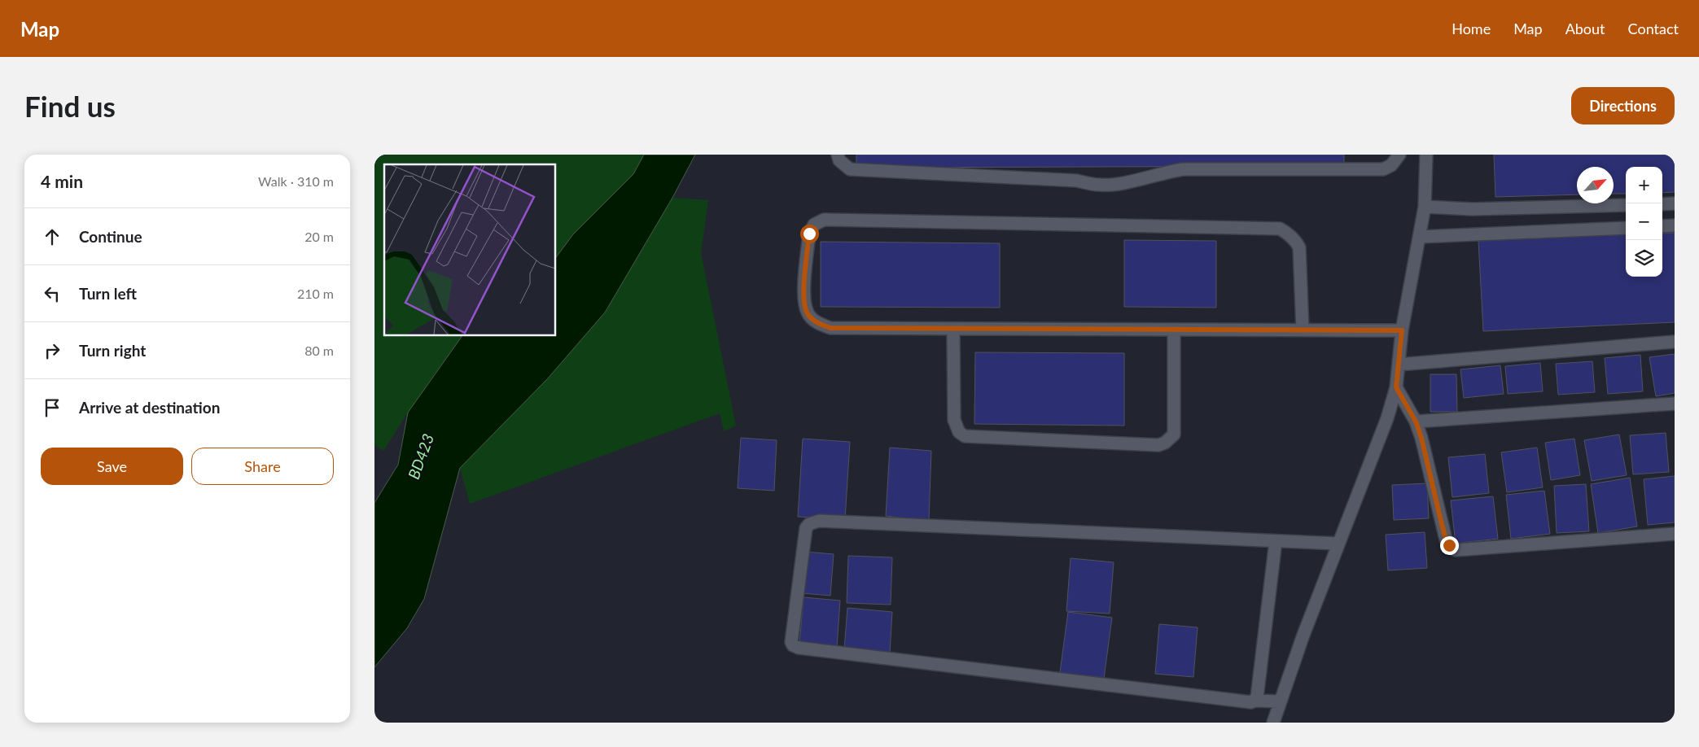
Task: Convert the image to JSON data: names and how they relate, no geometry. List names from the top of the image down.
{
  "water": ["BD423"],
  "north": "top right",
  "page": {
    "header": "Map",
    "nav": [
      "Home",
      "Map",
      "About",
      "Contact"
    ],
    "buttons": [
      "Directions",
      ["Save", "Share"]
    ],
    "title": "Find us",
    "heading": ["4 min", "Walk · 310 m"],
    "map_buttons": ["+", "−"],
    "list": [
      ["Continue", "20 m"],
      ["Turn left", "210 m"],
      ["Turn right", "80 m"],
      "Arrive at destination"
    ]
  }
}
